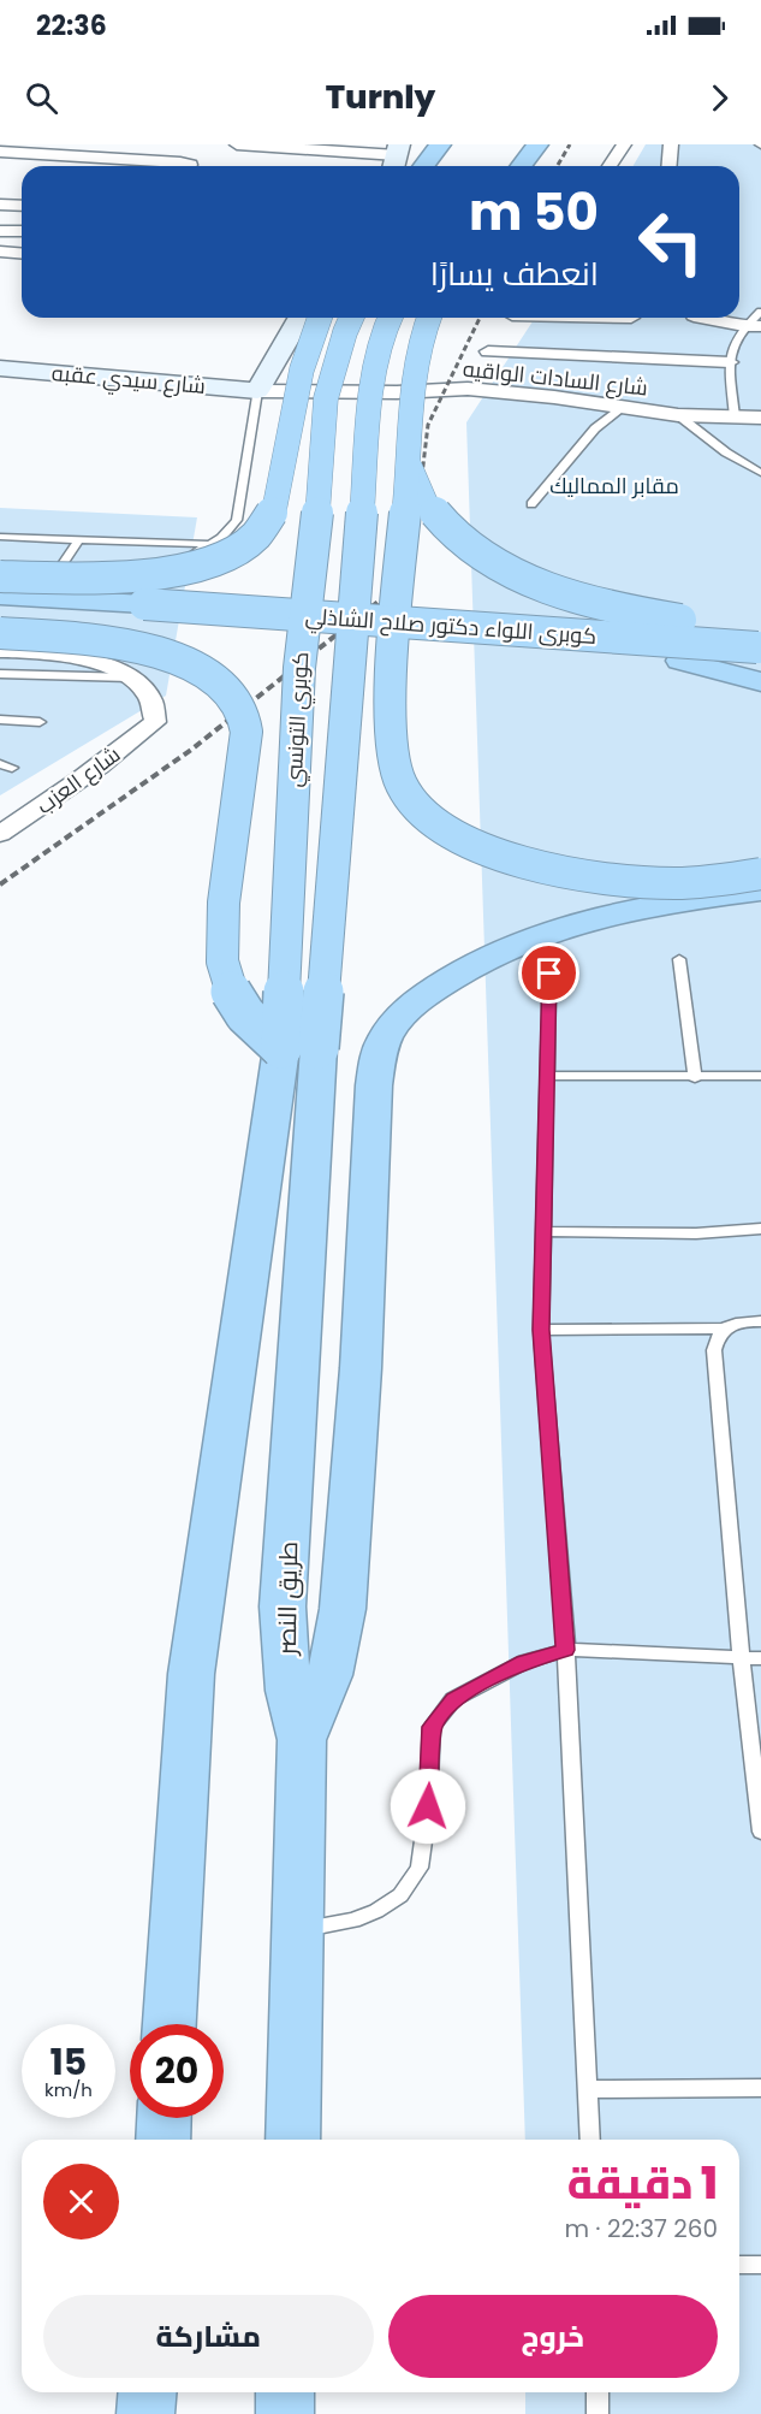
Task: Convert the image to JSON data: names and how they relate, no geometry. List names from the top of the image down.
{
  "streets": {
    "highway": ["كوبرى اللواء دكتور صلاح الشاذلي", "كوبري التونسي", "طريق النصر"],
    "street": ["شارع السادات الواقيه", "شارع سيدي عقبه", "شارع العزب"]
  },
  "crossings": [
    ["شارع السادات الواقيه", "شارع سيدي عقبه"],
    ["كوبري التونسي", "طريق النصر"]
  ],
  "parks": ["مقابر المماليك"],
  "page": {
    "status": "22:36",
    "header": "Turnly",
    "turn": ["50 m", "انعطف يسارًا"],
    "speed": "15 km/h",
    "limit": "20",
    "heading": ["1 دقيقة", "260 m · 22:37"],
    "buttons": ["خروج", "مشاركة"]
  }
}
